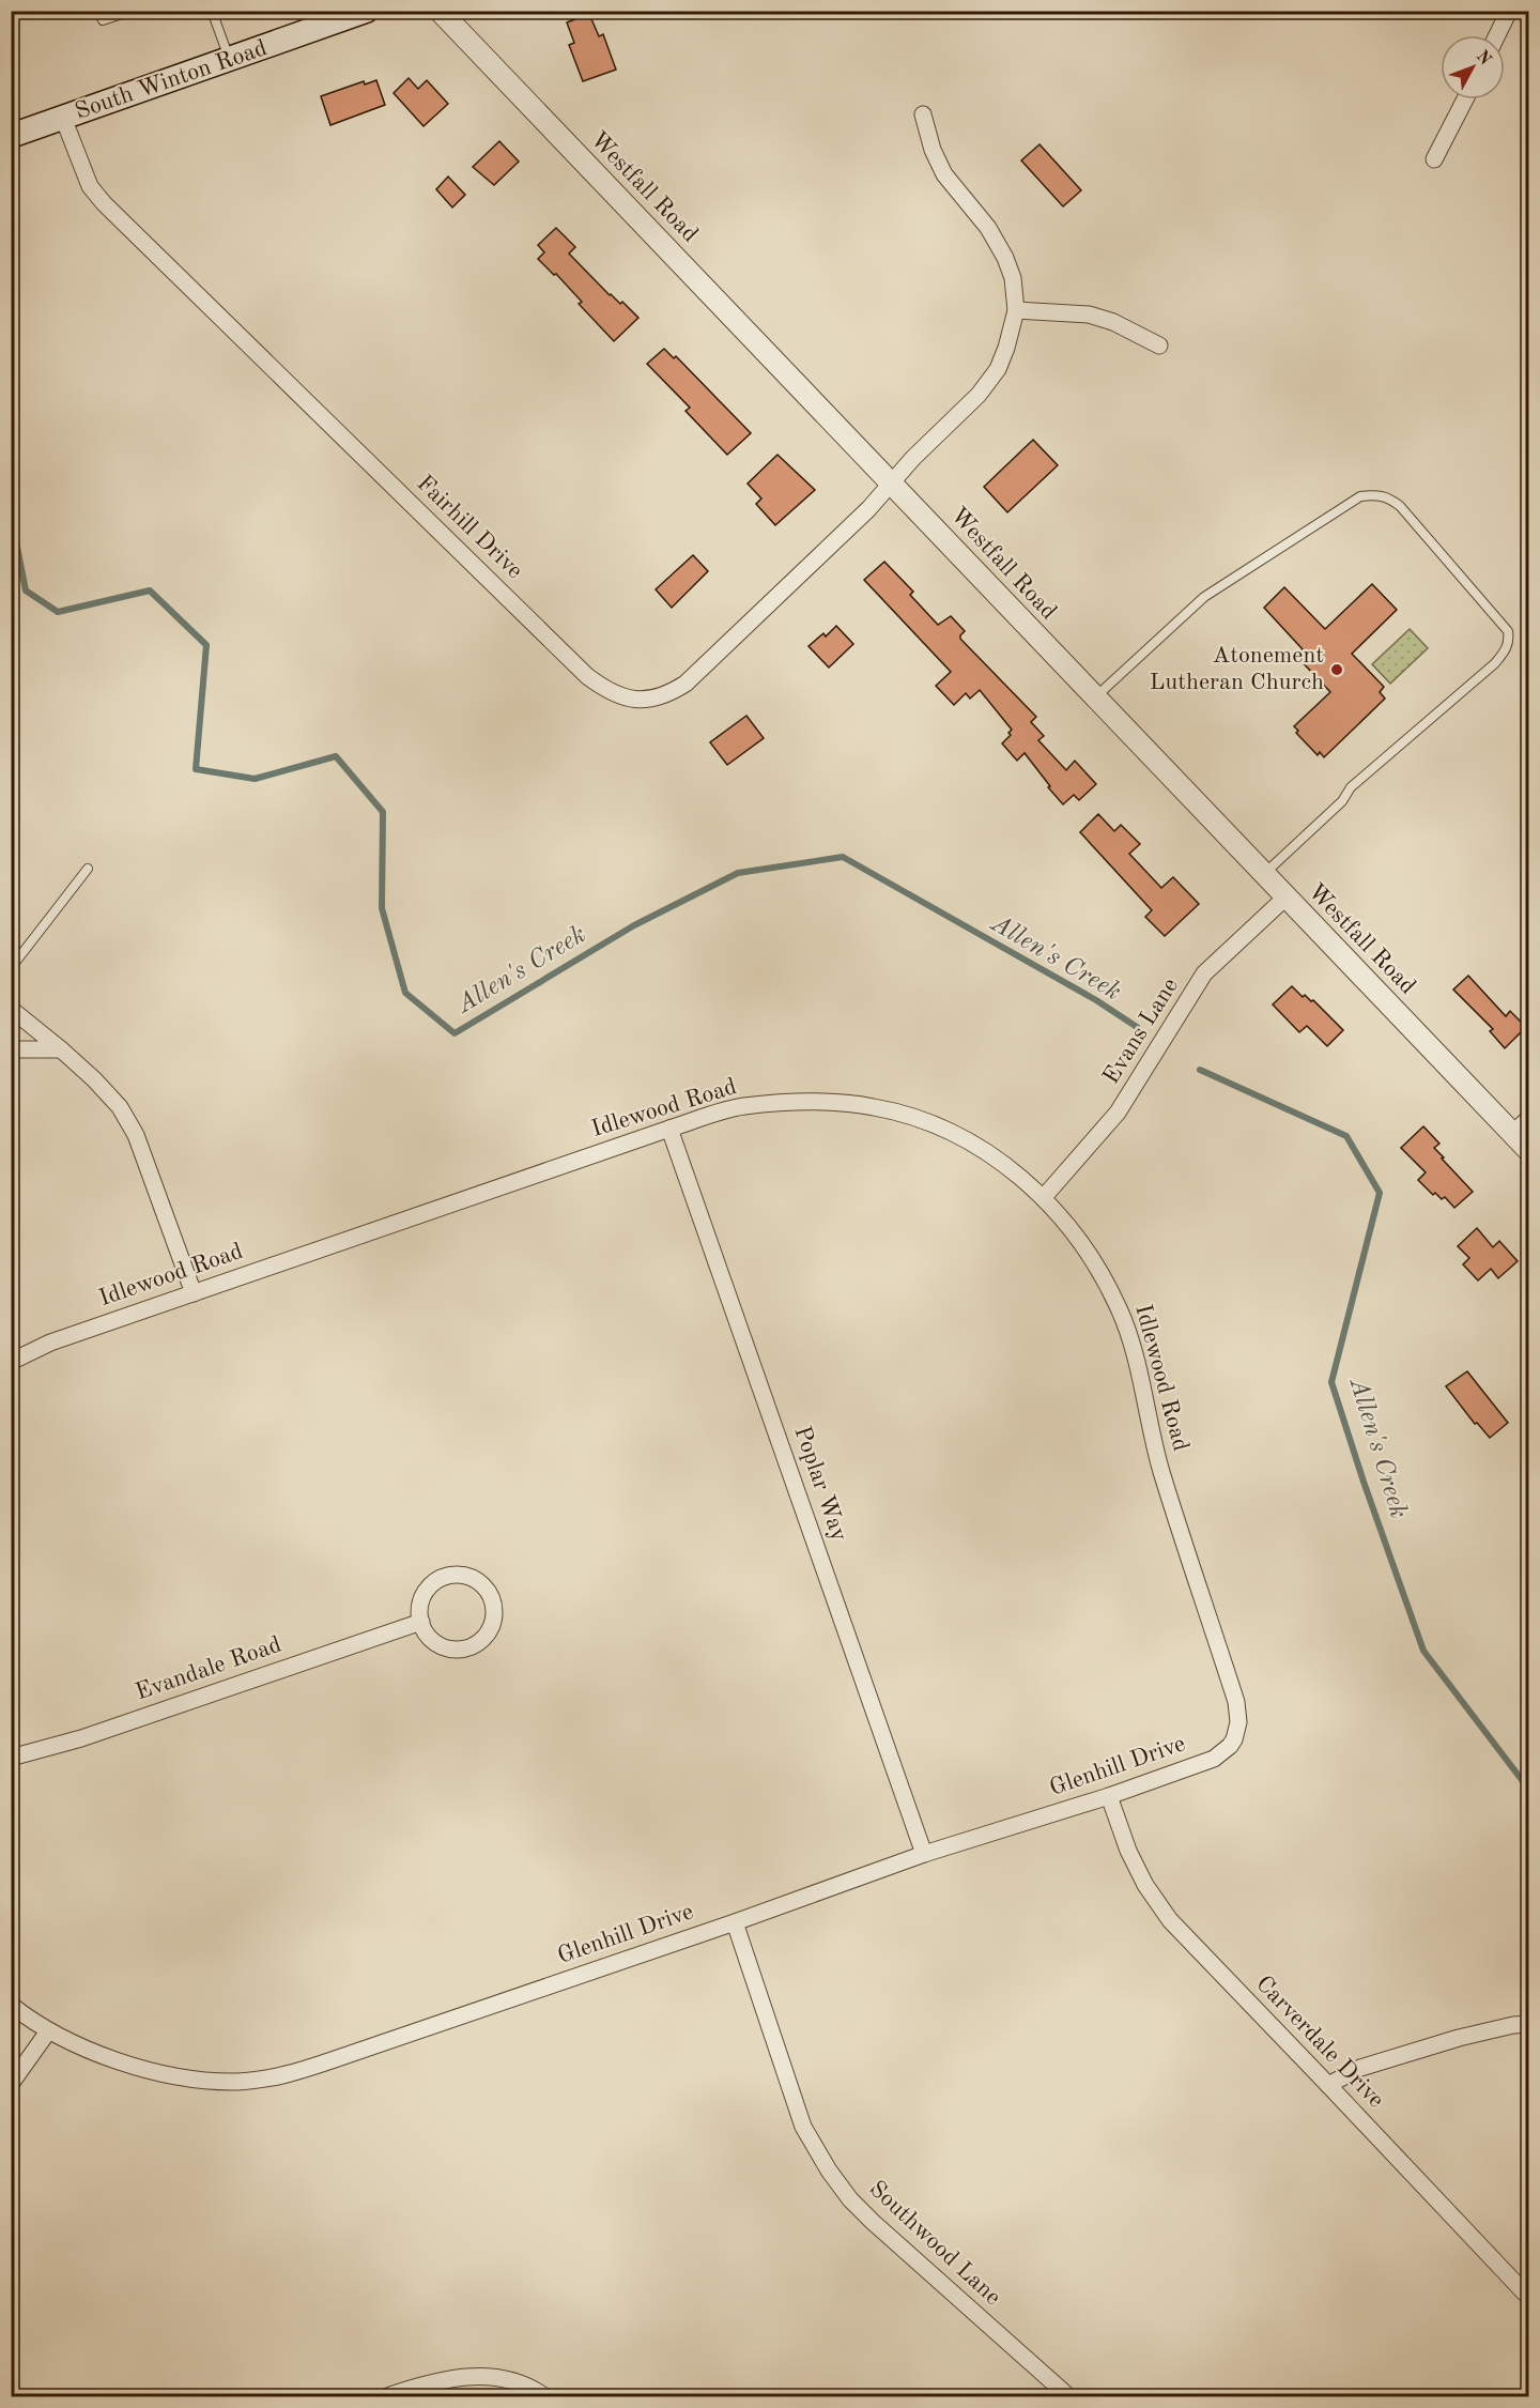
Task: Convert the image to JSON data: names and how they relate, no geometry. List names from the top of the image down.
{
  "streets": {
    "main road": ["South Winton Road"],
    "street": [
      "Westfall Road",
      "Fairhill Drive",
      "Evans Lane",
      "Idlewood Road",
      "Poplar Way",
      "Evandale Road",
      "Glenhill Drive",
      "Carverdale Drive",
      "Southwood Lane"
    ]
  },
  "crossings": [
    ["South Winton Road", "Fairhill Drive"],
    ["Westfall Road", "Fairhill Drive"],
    ["Westfall Road", "Evans Lane"],
    ["Evans Lane", "Idlewood Road"],
    ["Idlewood Road", "Poplar Way"],
    ["Idlewood Road", "Glenhill Drive"],
    ["Poplar Way", "Glenhill Drive"],
    ["Glenhill Drive", "Carverdale Drive"],
    ["Glenhill Drive", "Southwood Lane"]
  ],
  "water": ["Allen's Creek"],
  "places": ["Atonement Lutheran Church"],
  "north": "top right"
}
